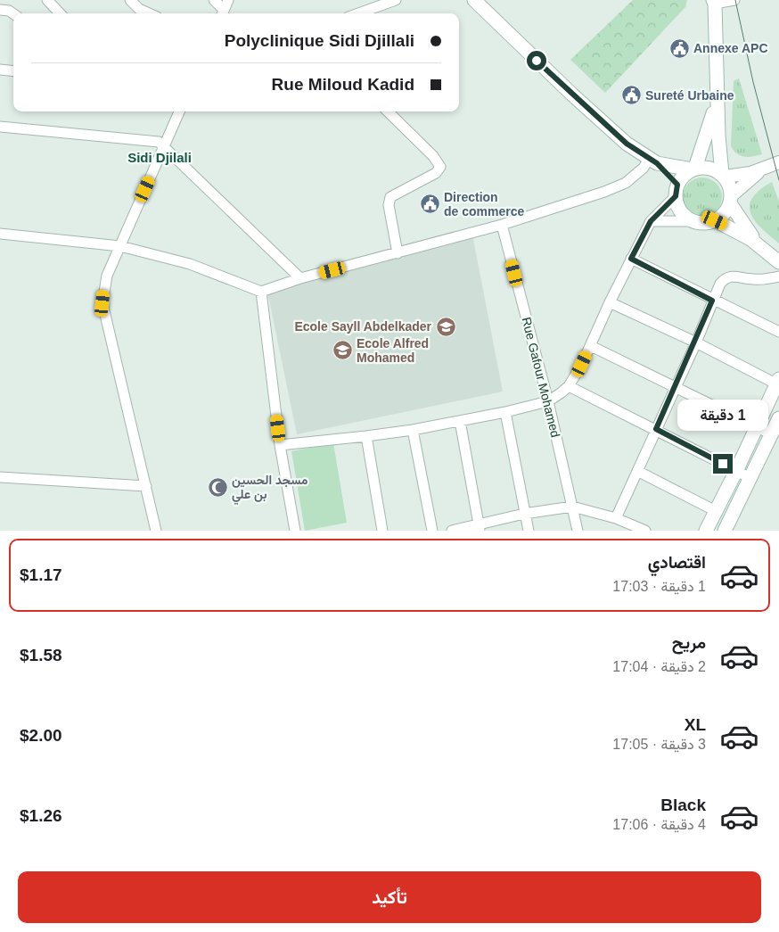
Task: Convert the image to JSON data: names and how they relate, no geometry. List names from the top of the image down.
{
  "streets": {
    "street": ["Rue Gafour Mohamed"]
  },
  "districts": ["Sidi Djilali"],
  "places": {
    "public building": ["Annexe APC", "Sureté Urbaine", "Direction de commerce"],
    "school or university": ["Ecole Sayll Abdelkader", "Ecole Alfred Mohamed"],
    "mosque": ["مسجد الحسين بن علي"]
  },
  "page": {
    "banner": ["Polyclinique Sidi Djillali", "Rue Miloud Kadid"],
    "bubble": "1 دقيقة",
    "list": [
      {
        "name": "اقتصادي",
        "note": "1 دقيقة · 17:03",
        "value": "$1.17"
      },
      {
        "name": "مريح",
        "note": "2 دقيقة · 17:04",
        "value": "$1.58"
      },
      {
        "name": "XL",
        "note": "3 دقيقة · 17:05",
        "value": "$2.00"
      },
      {
        "name": "Black",
        "note": "4 دقيقة · 17:06",
        "value": "$1.26"
      }
    ],
    "buttons": "تأكيد"
  }
}
